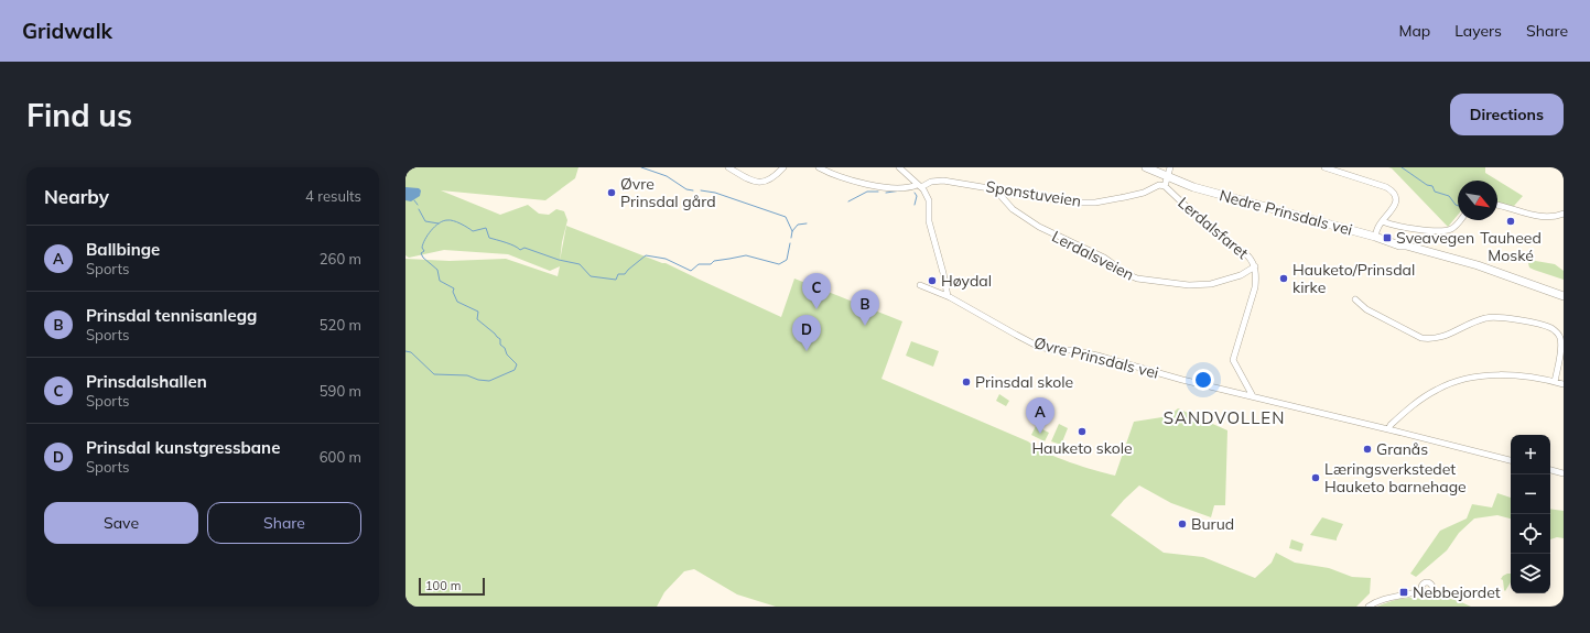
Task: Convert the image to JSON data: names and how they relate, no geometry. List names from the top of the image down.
{
  "streets": {
    "main road": ["Nedre Prinsdals vei"],
    "street": [
      "Sponstuveien",
      "Lerdalsfaret",
      "Lerdalsveien",
      "Øvre Prinsdals vei"
    ]
  },
  "crossings": [
    ["Sponstuveien", "Nedre Prinsdals vei"],
    ["Sponstuveien", "Lerdalsfaret"],
    ["Sponstuveien", "Lerdalsveien"],
    ["Nedre Prinsdals vei", "Lerdalsfaret"],
    ["Lerdalsfaret", "Lerdalsveien"],
    ["Lerdalsfaret", "Øvre Prinsdals vei"]
  ],
  "districts": ["SANDVOLLEN"],
  "places": {
    "other": [
      "Øvre Prinsdal gård",
      "Tauheed Moské",
      "Hauketo/Prinsdal kirke",
      "Høydal",
      "Prinsdal skole",
      "Hauketo skole",
      "Granås",
      "Læringsverkstedet Hauketo barnehage",
      "Burud"
    ],
    "transit": ["Sveavegen", "Nebbejordet"]
  },
  "scale_bar": "100 m",
  "north": "bottom right",
  "page": {
    "header": "Gridwalk",
    "nav": ["Map", "Layers", "Share"],
    "buttons": [
      "Directions",
      ["Save", "Share"]
    ],
    "title": "Find us",
    "heading": ["Nearby", "4 results"],
    "list": [
      {
        "mark": "A",
        "name": "Ballbinge",
        "note": "Sports",
        "value": "260 m"
      },
      {
        "mark": "B",
        "name": "Prinsdal tennisanlegg",
        "note": "Sports",
        "value": "520 m"
      },
      {
        "mark": "C",
        "name": "Prinsdalshallen",
        "note": "Sports",
        "value": "590 m"
      },
      {
        "mark": "D",
        "name": "Prinsdal kunstgressbane",
        "note": "Sports",
        "value": "600 m"
      }
    ],
    "pins": [
      "C",
      "B",
      "D",
      "A"
    ],
    "map_buttons": ["+", "−"],
    "scale": "100 m"
  }
}
